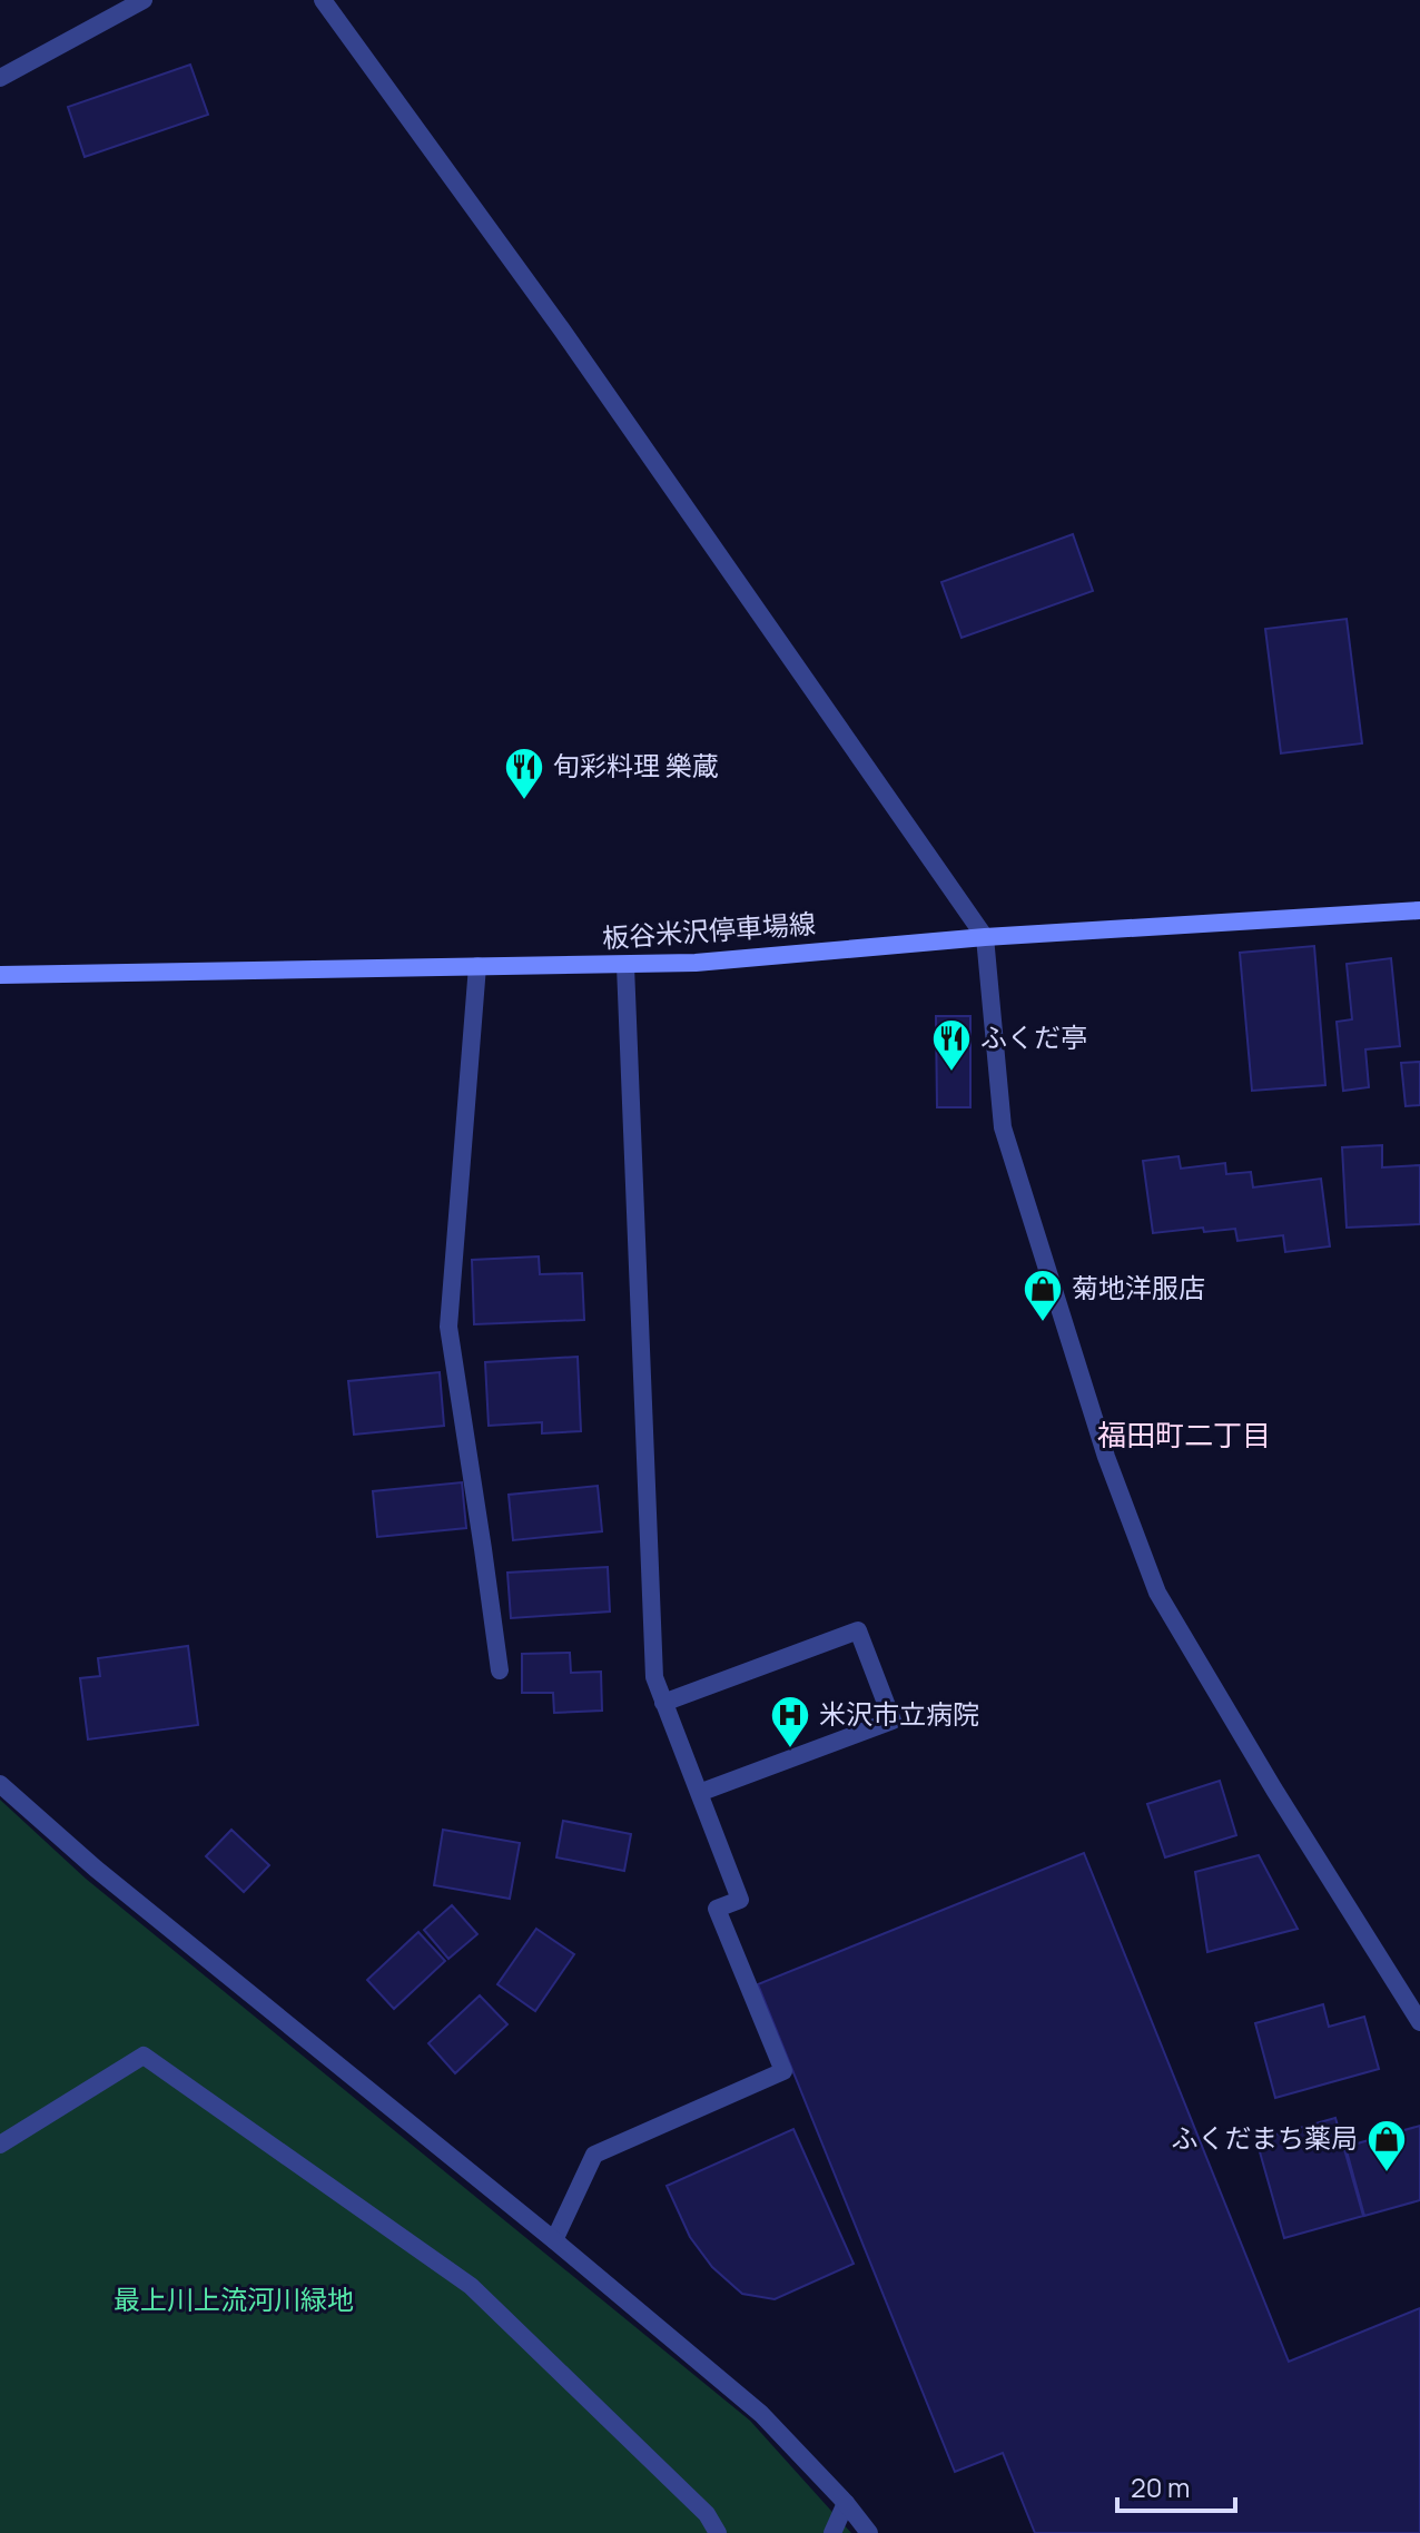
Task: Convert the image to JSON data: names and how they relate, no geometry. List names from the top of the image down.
{
  "streets": {
    "main road": ["板谷米沢停車場線"]
  },
  "districts": ["福田町二丁目"],
  "parks": ["最上川上流河川緑地"],
  "places": {
    "restaurant": ["旬彩料理 樂蔵", "ふくだ亭"],
    "shop": ["菊地洋服店", "ふくだまち薬局"],
    "hospital": ["米沢市立病院"]
  },
  "scale_bar": "20 m"
}
